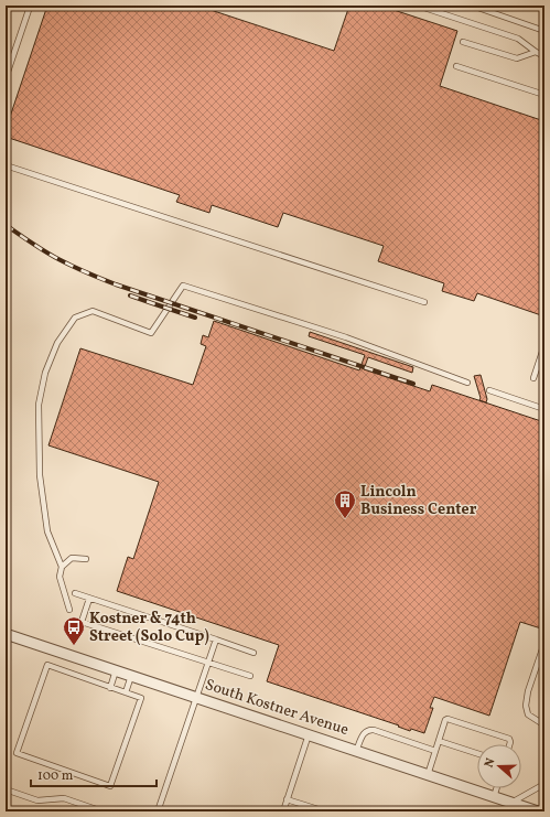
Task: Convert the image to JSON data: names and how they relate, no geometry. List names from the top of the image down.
{
  "streets": {
    "street": ["South Kostner Avenue"]
  },
  "places": {
    "building": ["Lincoln Business Center"],
    "bus stop": ["Kostner & 74th Street (Solo Cup)"]
  },
  "scale_bar": "100 m",
  "north": "left"
}
